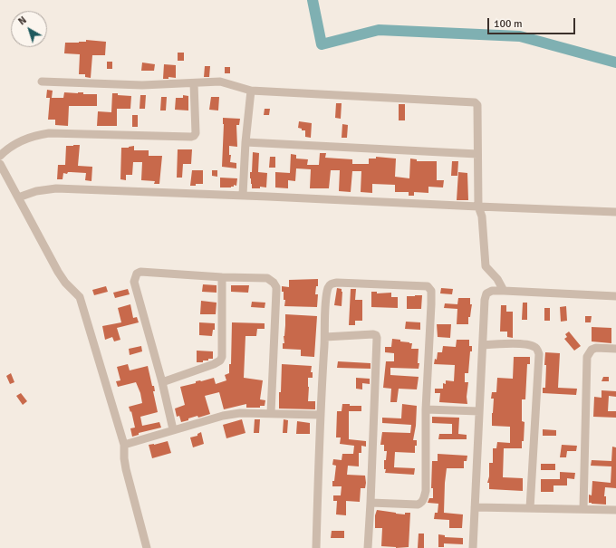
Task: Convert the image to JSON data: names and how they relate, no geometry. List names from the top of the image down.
{
  "scale_bar": "100 m",
  "north": "top left"
}
